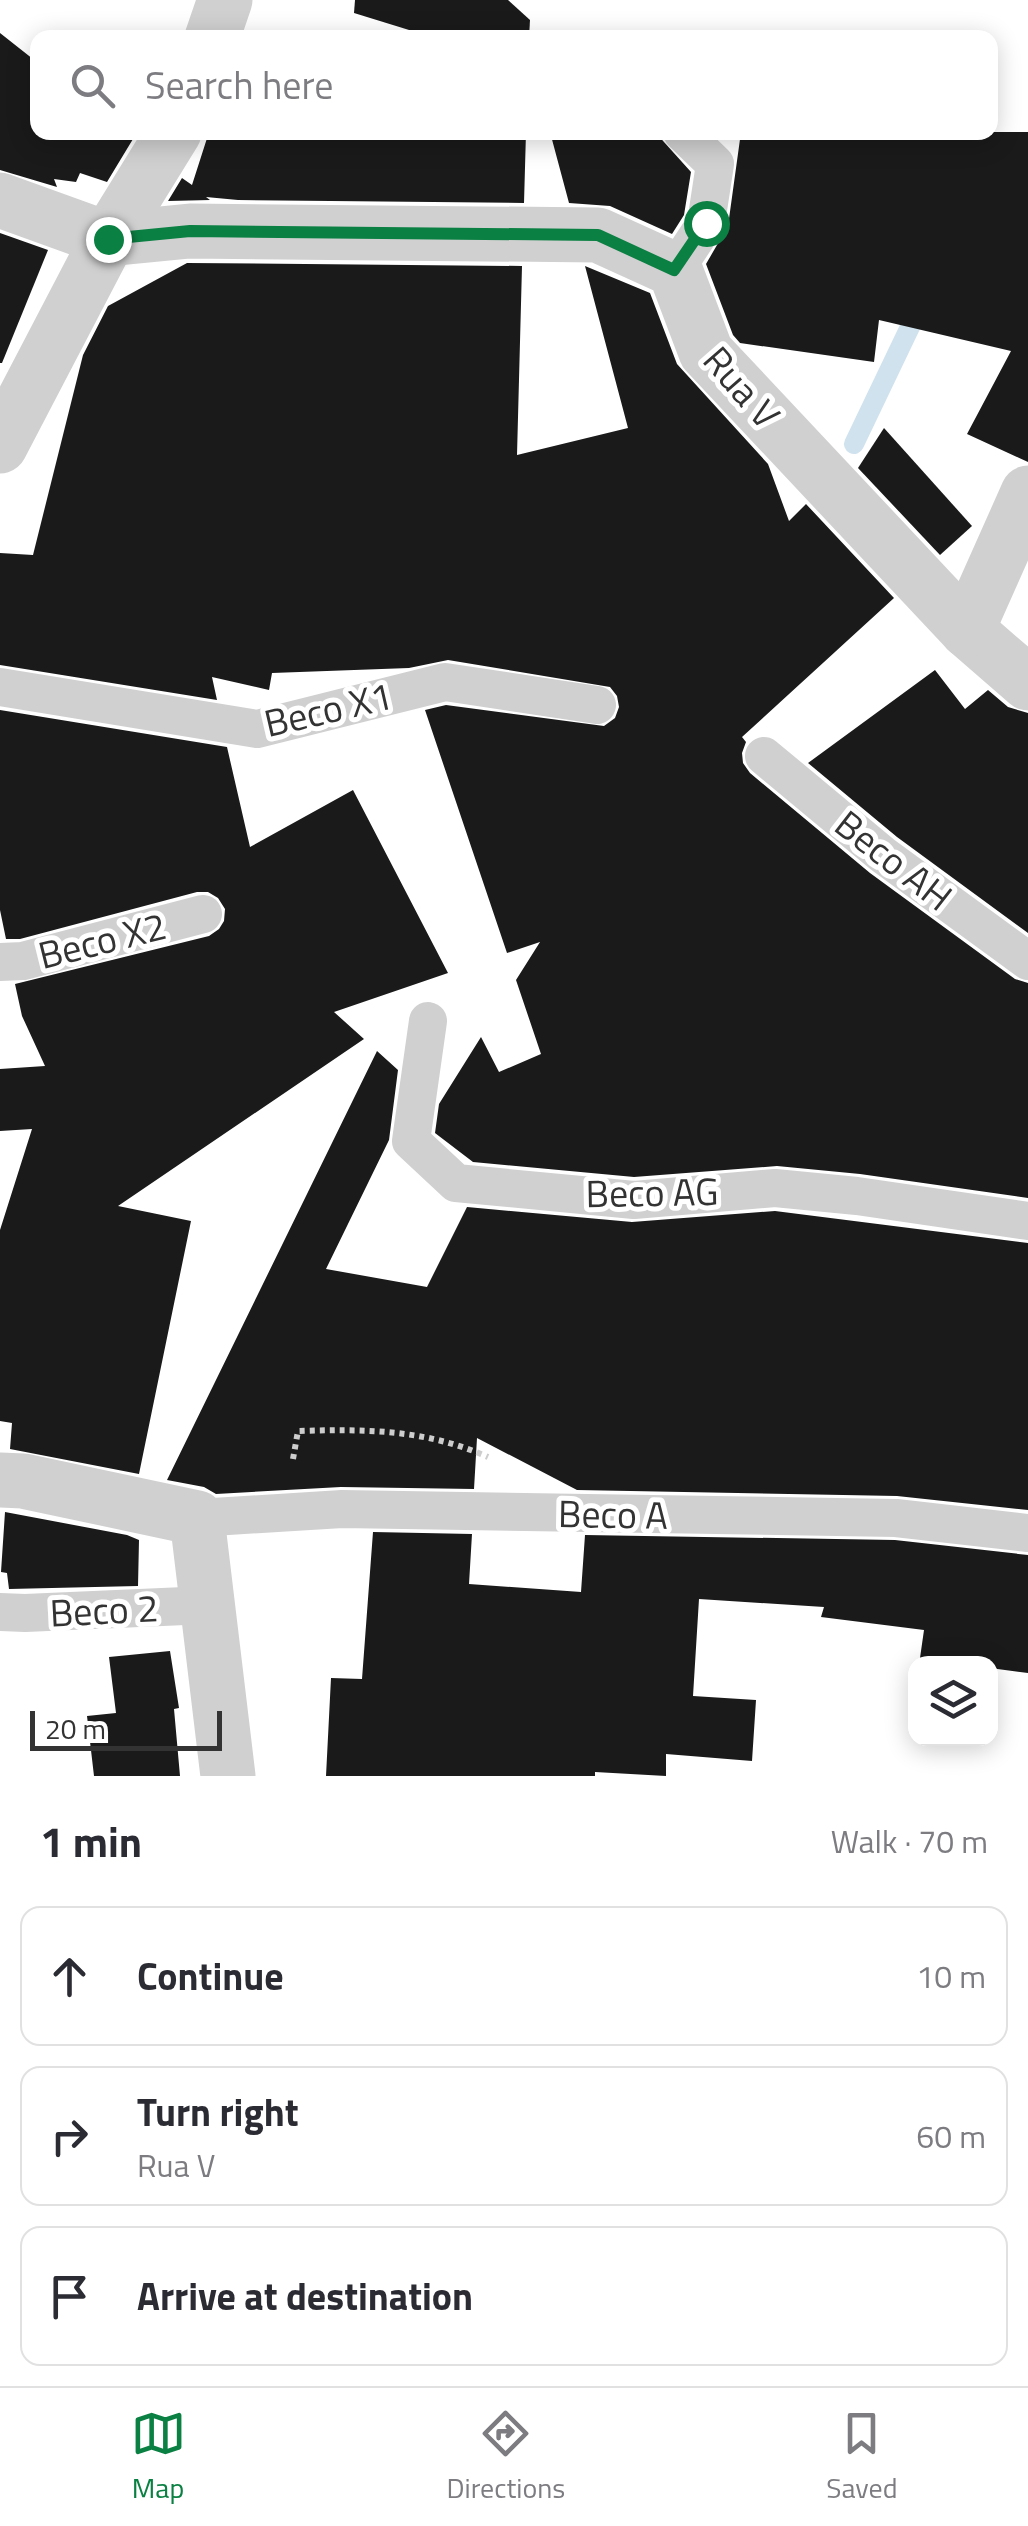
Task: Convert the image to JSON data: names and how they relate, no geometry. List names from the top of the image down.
{
  "streets": {
    "street": ["Rua V"],
    "lane": [
      "Beco X1",
      "Beco AH",
      "Beco X2",
      "Beco AG",
      "Beco A",
      "Beco 2"
    ]
  },
  "scale_bar": "20 m",
  "page": {
    "search": "Search here",
    "scale": "20 m",
    "heading": ["1 min", "Walk · 70 m"],
    "list": [
      ["Continue", "10 m"],
      ["Turn right", "Rua V", "60 m"],
      "Arrive at destination"
    ],
    "nav": ["Map", "Directions", "Saved"]
  }
}
